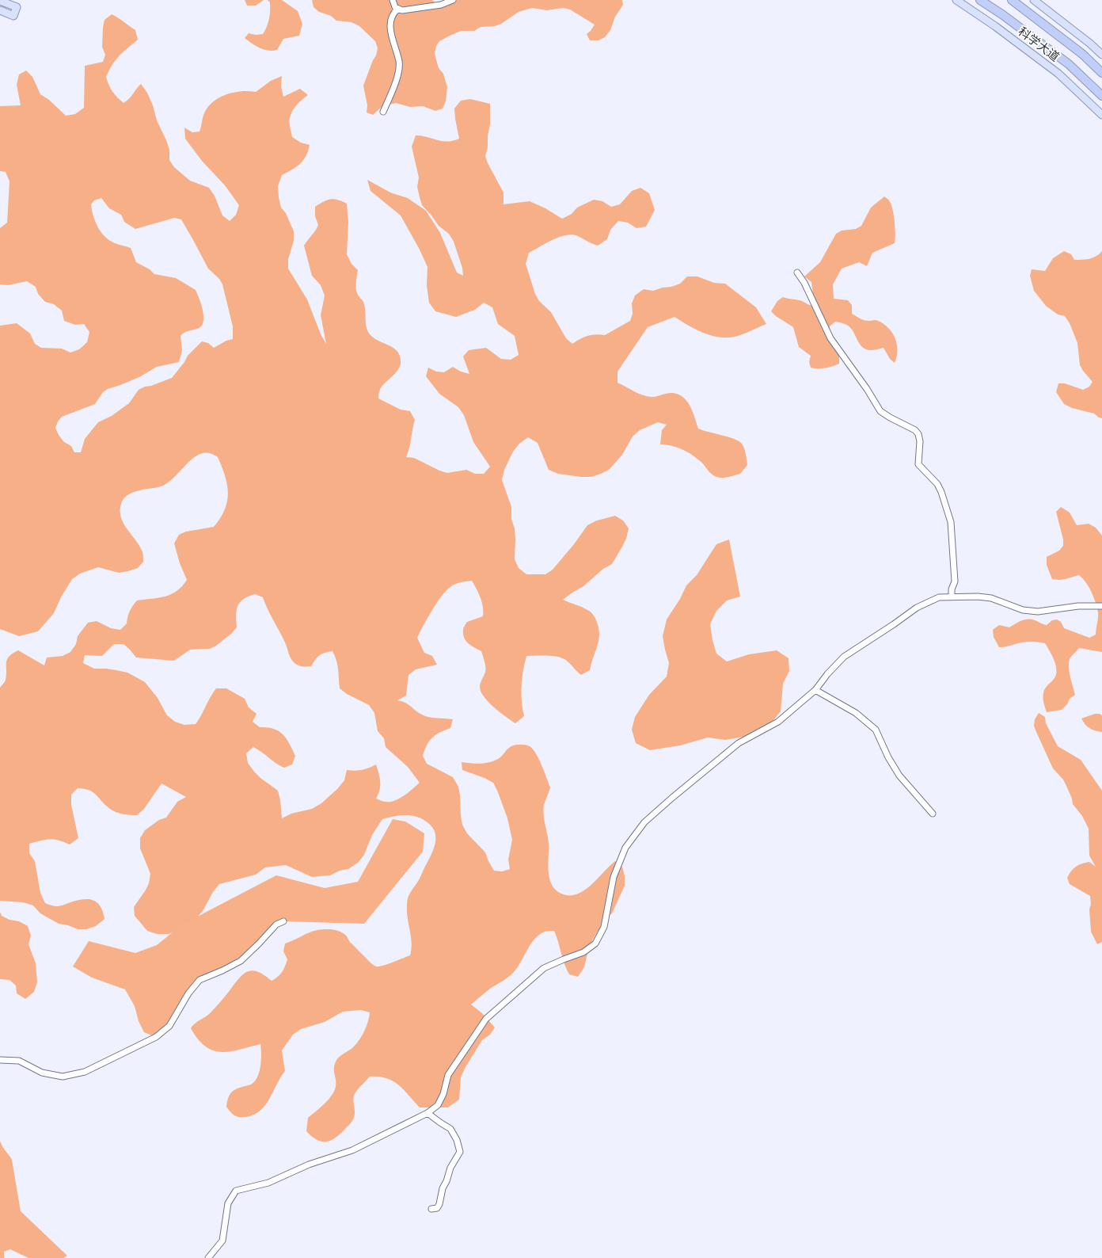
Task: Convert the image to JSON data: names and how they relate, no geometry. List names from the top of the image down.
{
  "streets": {
    "highway": ["科学大道"]
  }
}
